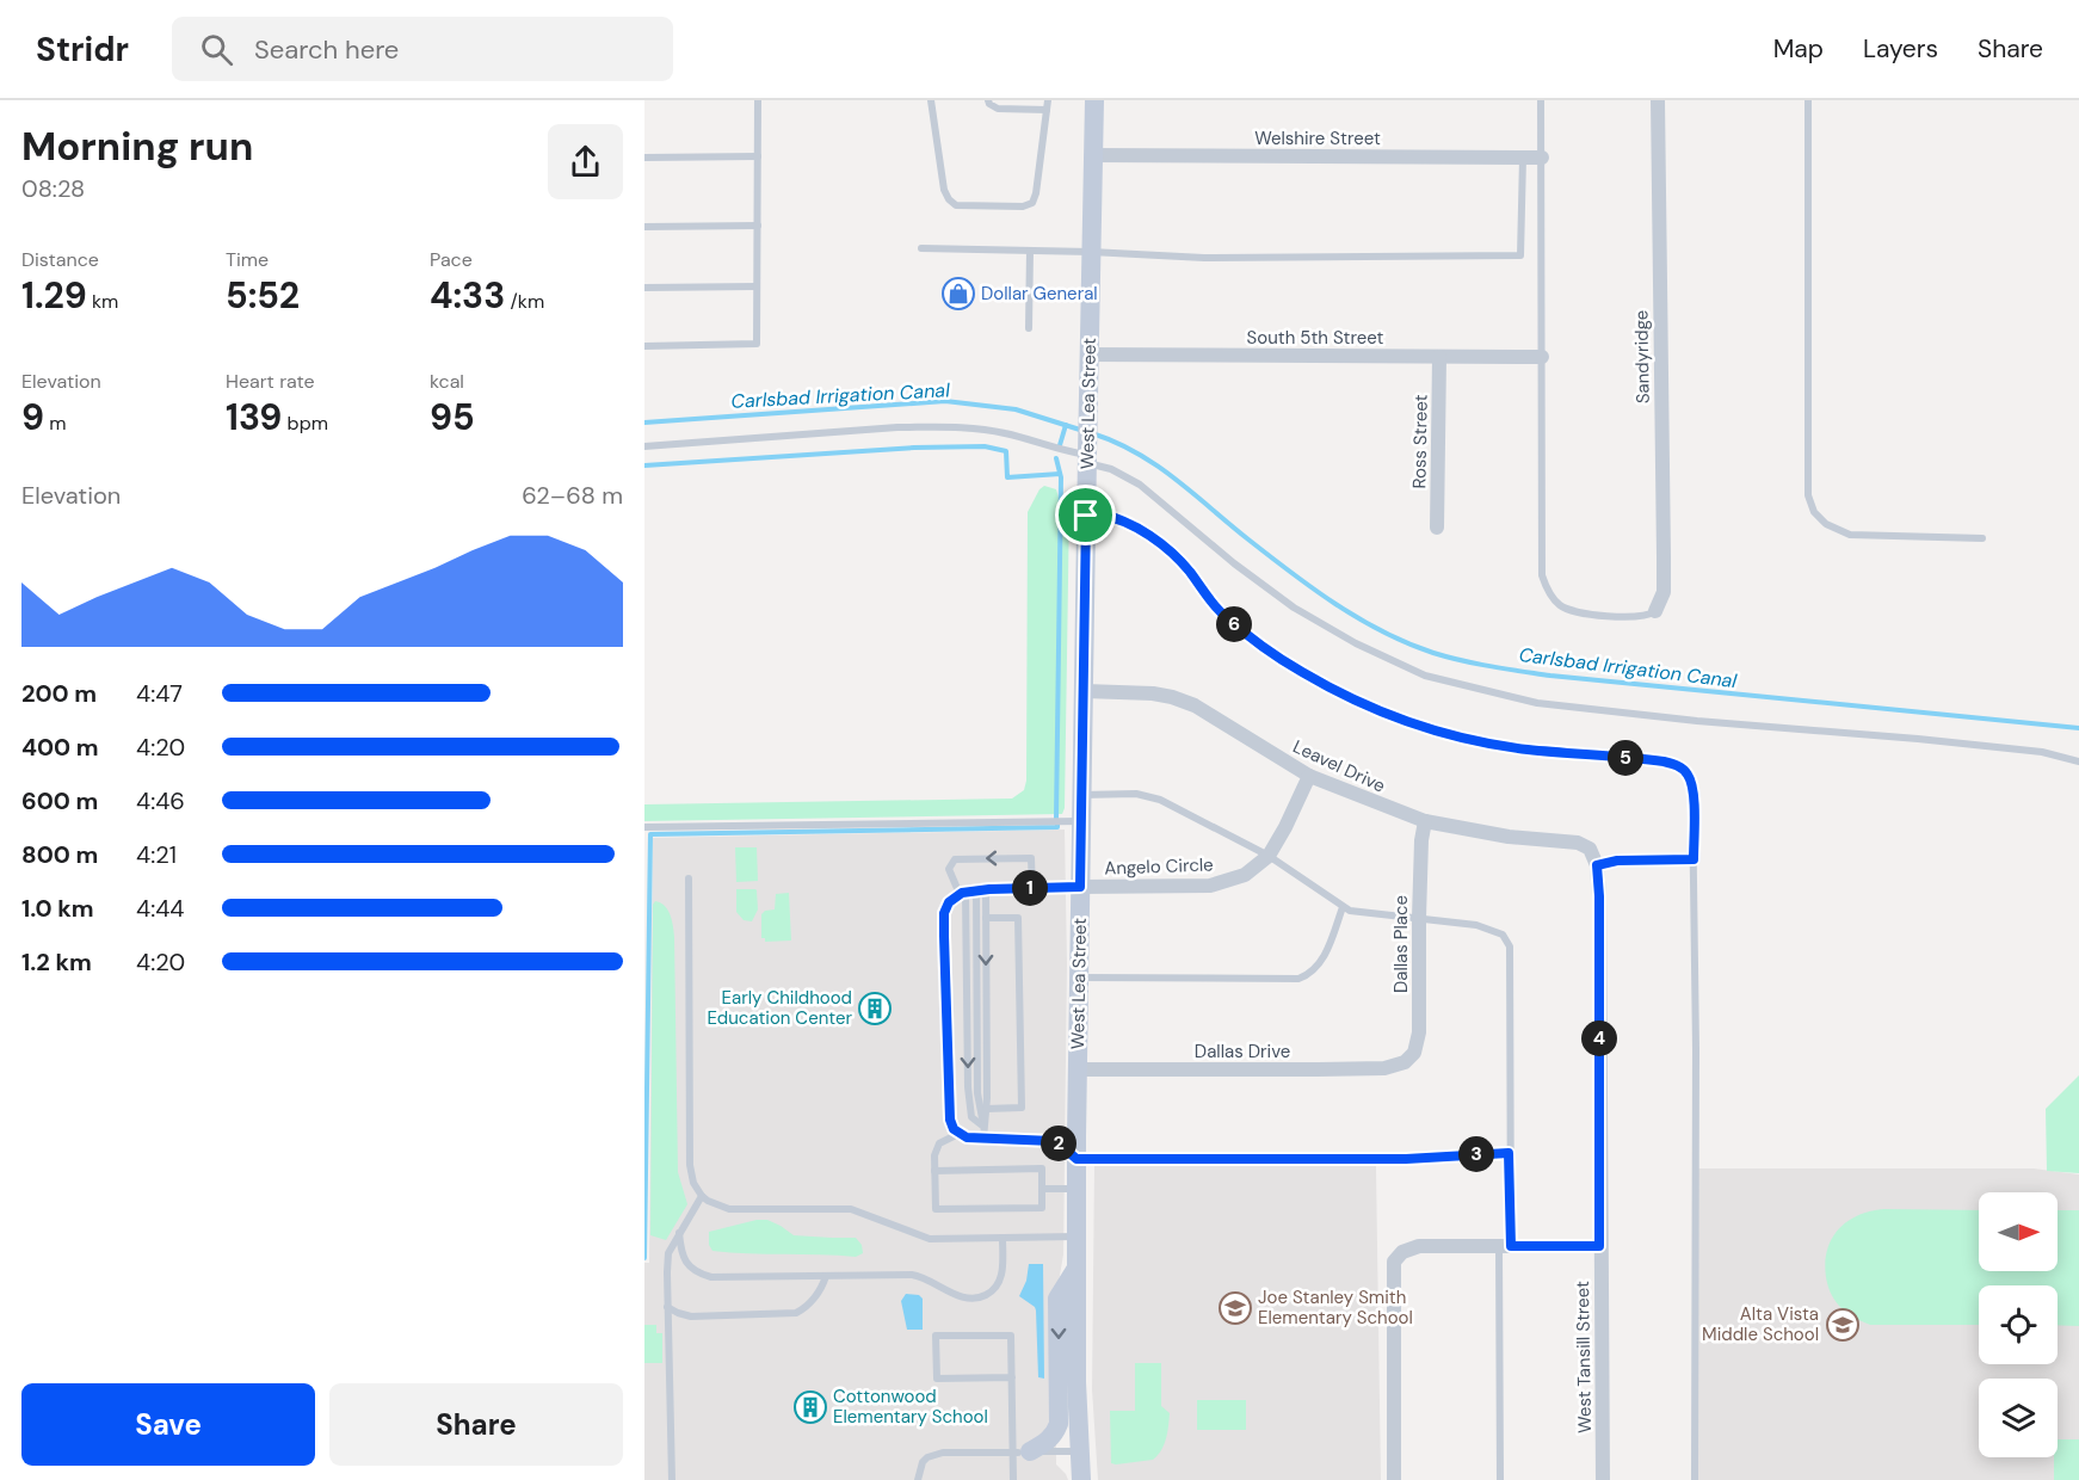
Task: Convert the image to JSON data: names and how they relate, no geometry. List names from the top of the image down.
{
  "streets": {
    "main road": ["West Lea Street"],
    "street": [
      "Welshire Street",
      "South 5th Street",
      "Sandyridge",
      "Ross Street",
      "Leavel Drive",
      "Angelo Circle",
      "Dallas Place",
      "Dallas Drive",
      "West Tansill Street"
    ]
  },
  "crossings": [
    ["Welshire Street", "West Lea Street"],
    ["South 5th Street", "West Lea Street"],
    ["South 5th Street", "Ross Street"],
    ["West Lea Street", "Leavel Drive"],
    ["West Lea Street", "Angelo Circle"],
    ["West Lea Street", "Dallas Drive"],
    ["Leavel Drive", "Angelo Circle"],
    ["Leavel Drive", "Dallas Place"],
    ["Leavel Drive", "West Tansill Street"],
    ["Dallas Place", "Dallas Drive"]
  ],
  "water": ["Carlsbad Irrigation Canal"],
  "places": {
    "shop": ["Dollar General"],
    "building": ["Early Childhood Education Center", "Cottonwood Elementary School"],
    "school or university": ["Joe Stanley Smith Elementary School", "Alta Vista Middle School"]
  },
  "north": "right",
  "page": {
    "header": "Stridr",
    "search": "Search here",
    "nav": ["Map", "Layers", "Share"],
    "heading": ["Morning run", "08:28"],
    "stats": [
      ["Distance", "1.29 km"],
      ["Time", "5:52"],
      ["Pace", "4:33 /km"],
      ["Elevation", "9 m"],
      ["Heart rate", "139 bpm"],
      ["kcal", "95"]
    ],
    "chart": ["Elevation", "62–68 m"],
    "pins": [
      "6",
      "5",
      "1",
      "4",
      "2",
      "3"
    ],
    "list": [
      {
        "name": "200 m",
        "note": "4:47"
      },
      {
        "name": "400 m",
        "note": "4:20"
      },
      {
        "name": "600 m",
        "note": "4:46"
      },
      {
        "name": "800 m",
        "note": "4:21"
      },
      {
        "name": "1.0 km",
        "note": "4:44"
      },
      {
        "name": "1.2 km",
        "note": "4:20"
      }
    ],
    "buttons": ["Save", "Share"]
  }
}
